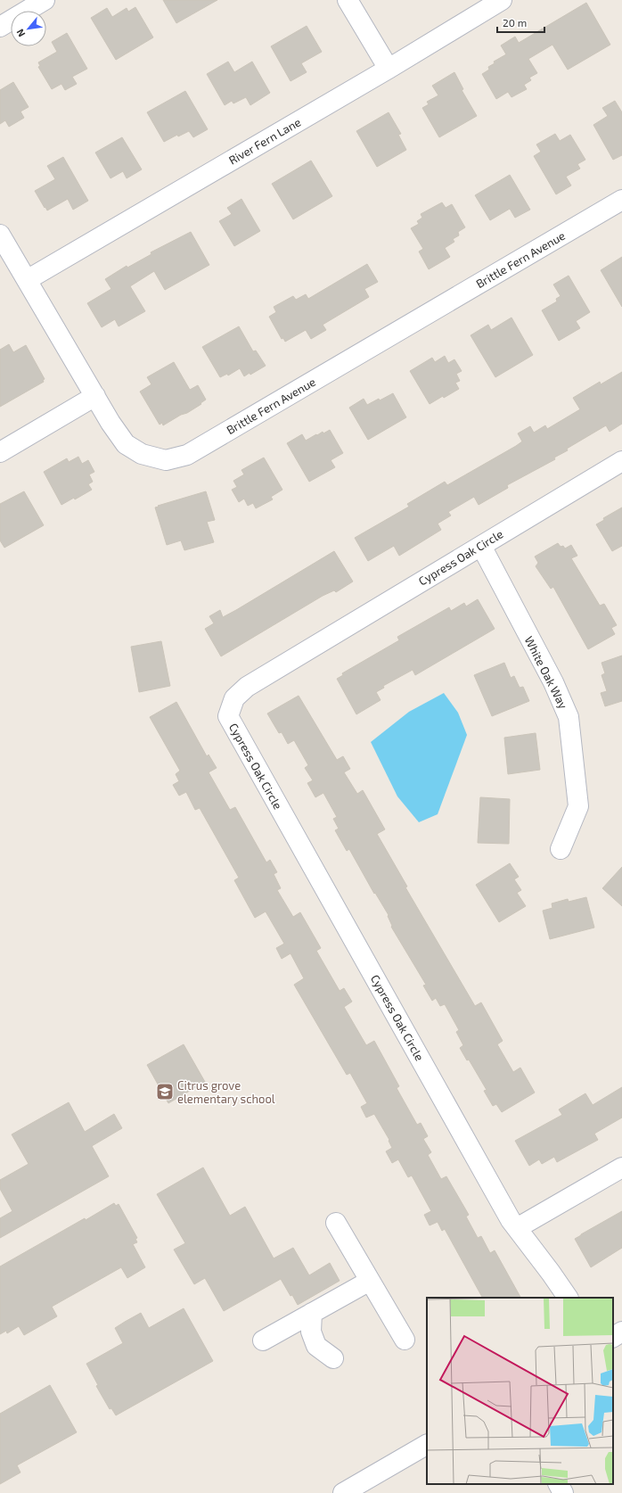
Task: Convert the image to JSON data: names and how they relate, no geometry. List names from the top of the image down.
{
  "streets": {
    "street": [
      "River Fern Lane",
      "Brittle Fern Avenue",
      "Cypress Oak Circle",
      "White Oak Way"
    ]
  },
  "crossings": [
    ["River Fern Lane", "Brittle Fern Avenue"],
    ["Cypress Oak Circle", "White Oak Way"]
  ],
  "places": {
    "school or university": ["Citrus grove elementary school"]
  },
  "scale_bar": "20 m",
  "north": "bottom left"
}
